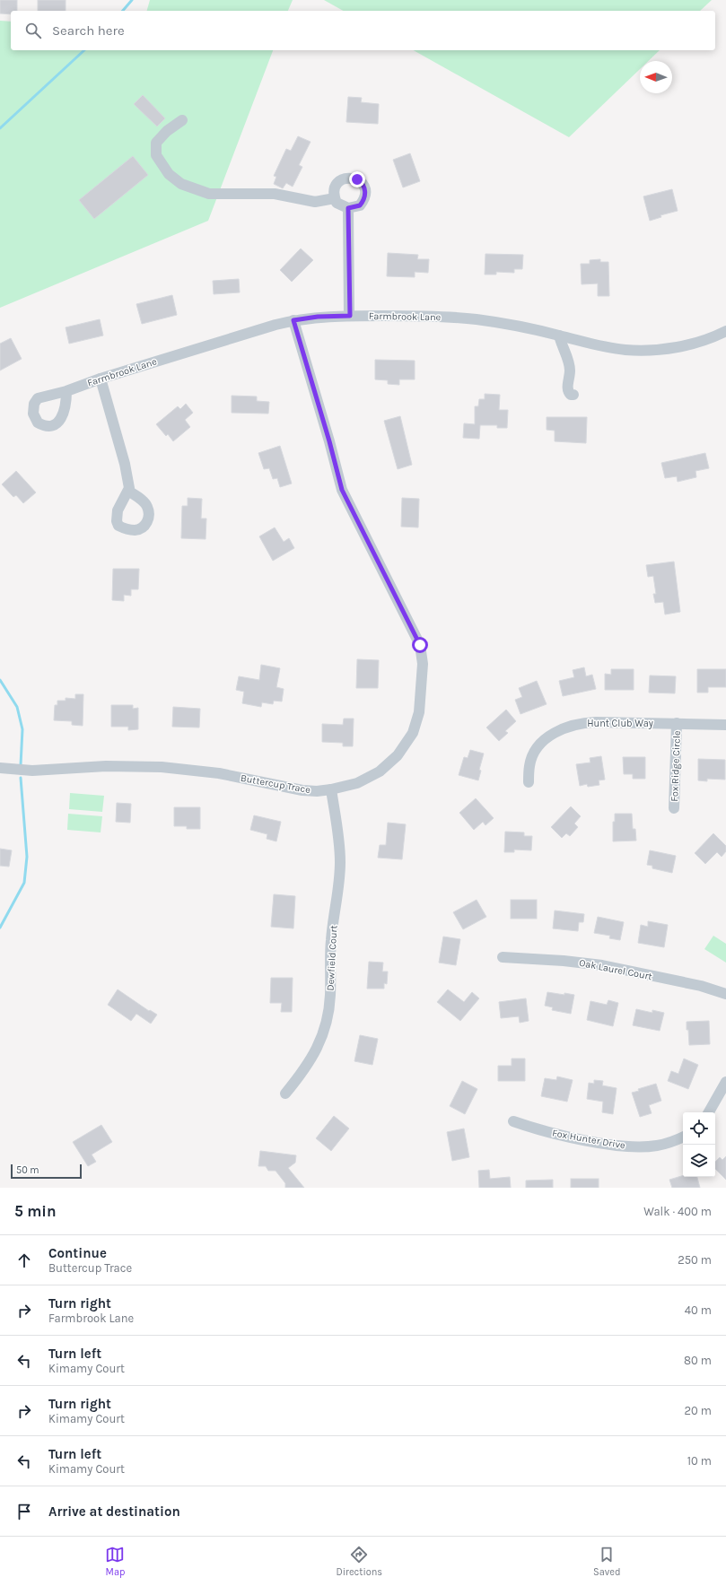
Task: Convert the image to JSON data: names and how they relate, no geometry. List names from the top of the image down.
{
  "streets": {
    "street": [
      "Farmbrook Lane",
      "Hunt Club Way",
      "Fox Ridge Circle",
      "Buttercup Trace",
      "Dewfield Court",
      "Oak Laurel Court",
      "Fox Hunter Drive"
    ]
  },
  "crossings": [
    ["Farmbrook Lane", "Buttercup Trace"],
    ["Hunt Club Way", "Fox Ridge Circle"],
    ["Buttercup Trace", "Dewfield Court"]
  ],
  "scale_bar": "50 m",
  "north": "left",
  "page": {
    "search": "Search here",
    "scale": "50 m",
    "heading": ["5 min", "Walk · 400 m"],
    "list": [
      ["Continue", "Buttercup Trace", "250 m"],
      ["Turn right", "Farmbrook Lane", "40 m"],
      ["Turn left", "Kimamy Court", "80 m"],
      ["Turn right", "Kimamy Court", "20 m"],
      ["Turn left", "Kimamy Court", "10 m"],
      "Arrive at destination"
    ],
    "nav": ["Map", "Directions", "Saved"]
  }
}
